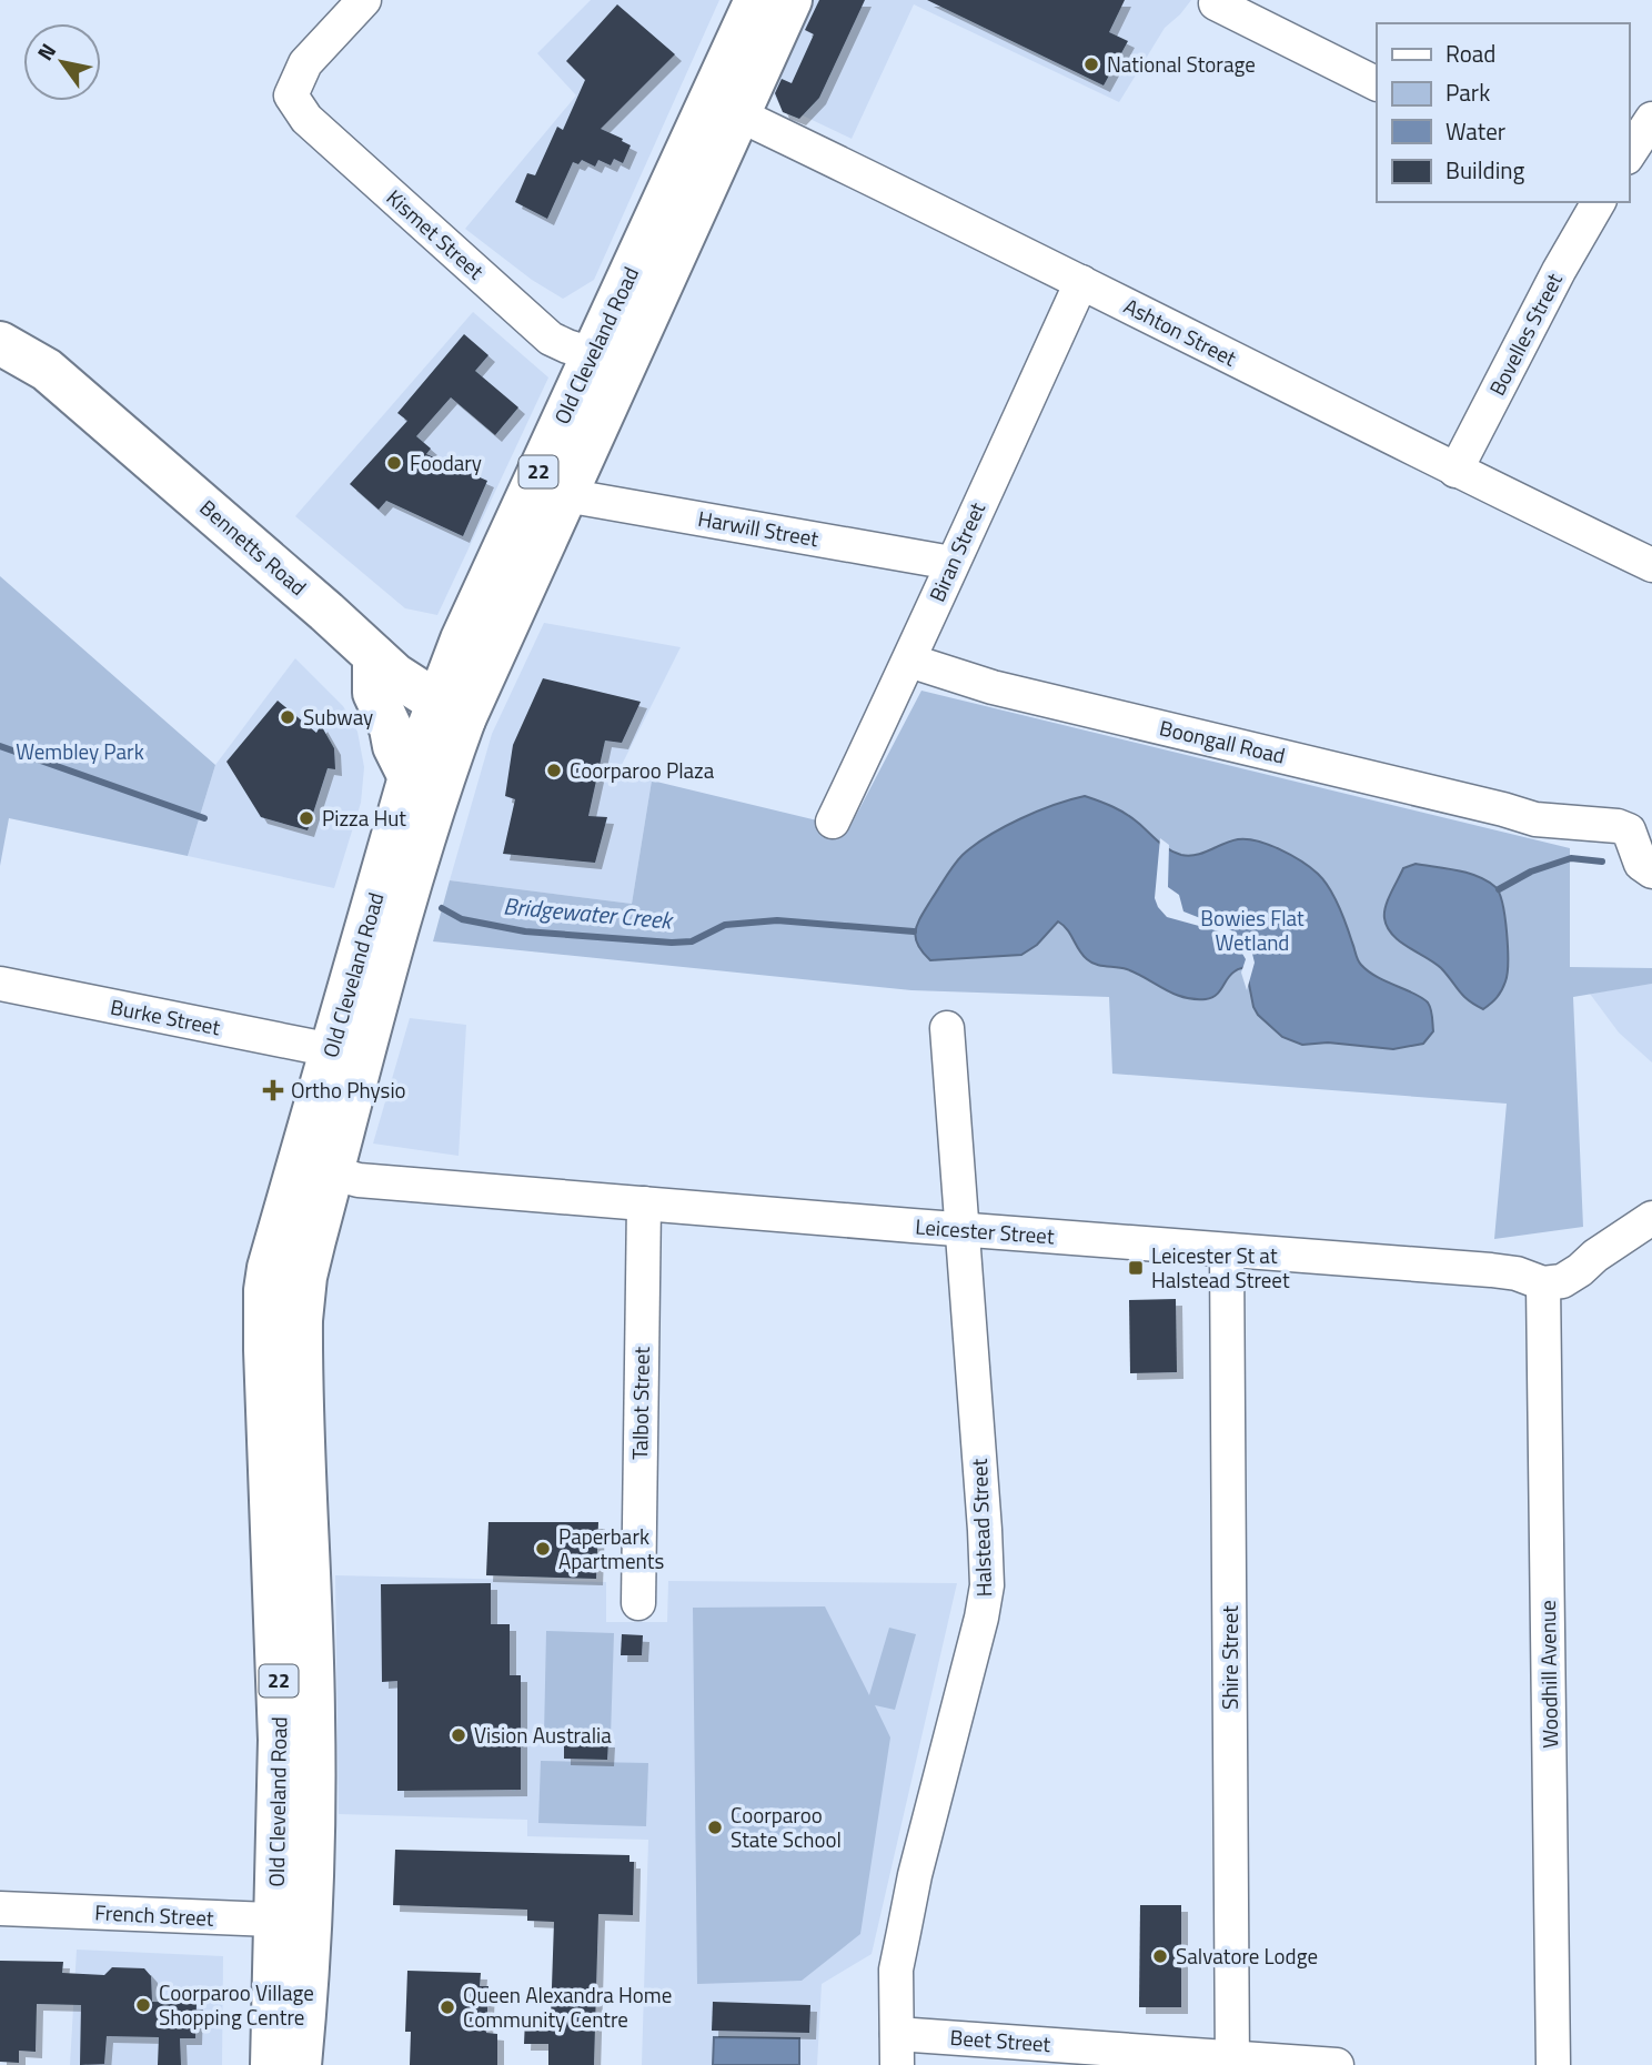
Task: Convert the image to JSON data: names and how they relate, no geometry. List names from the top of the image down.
{
  "streets": {
    "main road": ["Old Cleveland Road", "22", "Bennetts Road"],
    "street": [
      "Kismet Street",
      "Ashton Street",
      "Bovelles Street",
      "Harwill Street",
      "Biran Street",
      "Boongall Road",
      "Burke Street",
      "Leicester Street",
      "Talbot Street",
      "Halstead Street",
      "Shire Street",
      "Woodhill Avenue",
      "French Street",
      "Beet Street"
    ]
  },
  "crossings": [
    ["Kismet Street", "Old Cleveland Road"],
    ["Ashton Street", "Bovelles Street"],
    ["Ashton Street", "Old Cleveland Road"],
    ["Ashton Street", "Biran Street"],
    ["Old Cleveland Road", "Harwill Street"],
    ["Old Cleveland Road", "Bennetts Road"],
    ["Old Cleveland Road", "Burke Street"],
    ["Old Cleveland Road", "Leicester Street"],
    ["Old Cleveland Road", "French Street"],
    ["Harwill Street", "Biran Street"],
    ["Biran Street", "Boongall Road"],
    ["Leicester Street", "Talbot Street"],
    ["Leicester Street", "Halstead Street"],
    ["Leicester Street", "Shire Street"],
    ["Leicester Street", "Woodhill Avenue"],
    ["Halstead Street", "Beet Street"],
    ["Shire Street", "Beet Street"]
  ],
  "water": ["Bridgewater Creek"],
  "parks": ["Wembley Park", "Bowies Flat Wetland"],
  "places": {
    "other": [
      "National Storage",
      "Foodary",
      "Subway",
      "Coorparoo Plaza",
      "Pizza Hut",
      "Paperbark Apartments",
      "Vision Australia",
      "Coorparoo State School",
      "Salvatore Lodge",
      "Coorparoo Village Shopping Centre",
      "Queen Alexandra Home Community Centre"
    ],
    "health": ["Ortho Physio"],
    "transit": ["Leicester St at Halstead Street"]
  },
  "legend": [
    "Road",
    "Park",
    "Water",
    "Building"
  ],
  "north": "top left"
}
